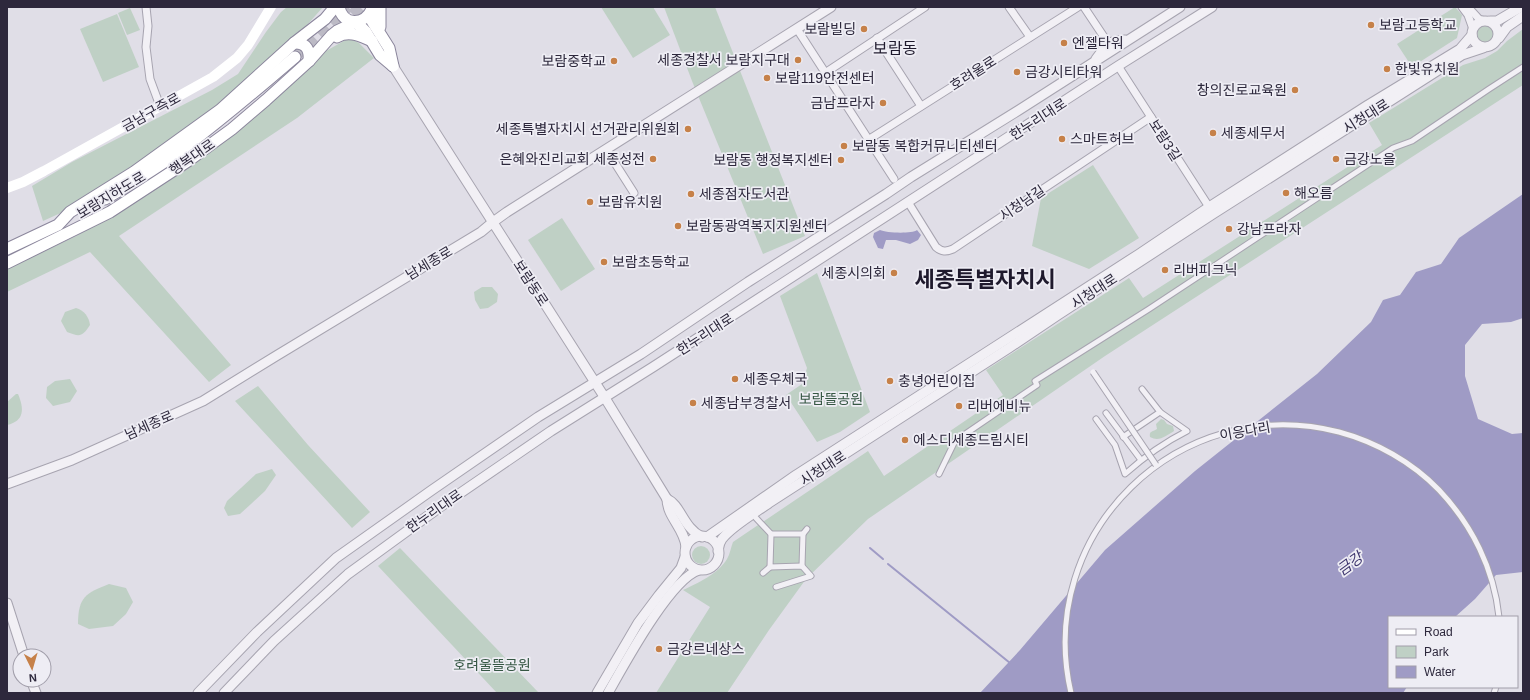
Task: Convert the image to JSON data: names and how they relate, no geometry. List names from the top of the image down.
{
  "streets": {
    "highway": ["행복대로", "보람지하도로"],
    "main road": ["금남구즉로"],
    "street": [
      "호려울로",
      "시청대로",
      "한누리대로",
      "보람3길",
      "시청남길",
      "남세종로",
      "보람동로",
      "이응다리"
    ]
  },
  "crossings": [
    ["시청대로", "보람3길"],
    ["한누리대로", "보람3길"],
    ["한누리대로", "시청남길"],
    ["한누리대로", "보람동로"],
    ["보람3길", "시청남길"],
    ["행복대로", "보람지하도로"],
    ["남세종로", "보람동로"]
  ],
  "districts": ["보람동", "세종특별자치시"],
  "water": ["금강"],
  "parks": ["보람뜰공원", "호려울뜰공원"],
  "places": [
    "보람고등학교",
    "보람빌딩",
    "엔젤타워",
    "세종경찰서 보람지구대",
    "보람중학교",
    "한빛유치원",
    "금강시티타워",
    "보람119안전센터",
    "창의진로교육원",
    "금남프라자",
    "세종특별자치시 선거관리위원회",
    "세종세무서",
    "스마트허브",
    "보람동 복합커뮤니티센터",
    "은혜와진리교회 세종성전",
    "금강노을",
    "보람동 행정복지센터",
    "해오름",
    "세종점자도서관",
    "보람유치원",
    "보람동광역복지지원센터",
    "강남프라자",
    "보람초등학교",
    "리버피크닉",
    "세종시의회",
    "세종우체국",
    "충녕어린이집",
    "세종남부경찰서",
    "리버에비뉴",
    "에스디세종드림시티",
    "금강르네상스"
  ],
  "legend": ["Road", "Park", "Water"],
  "north": "bottom"
}
